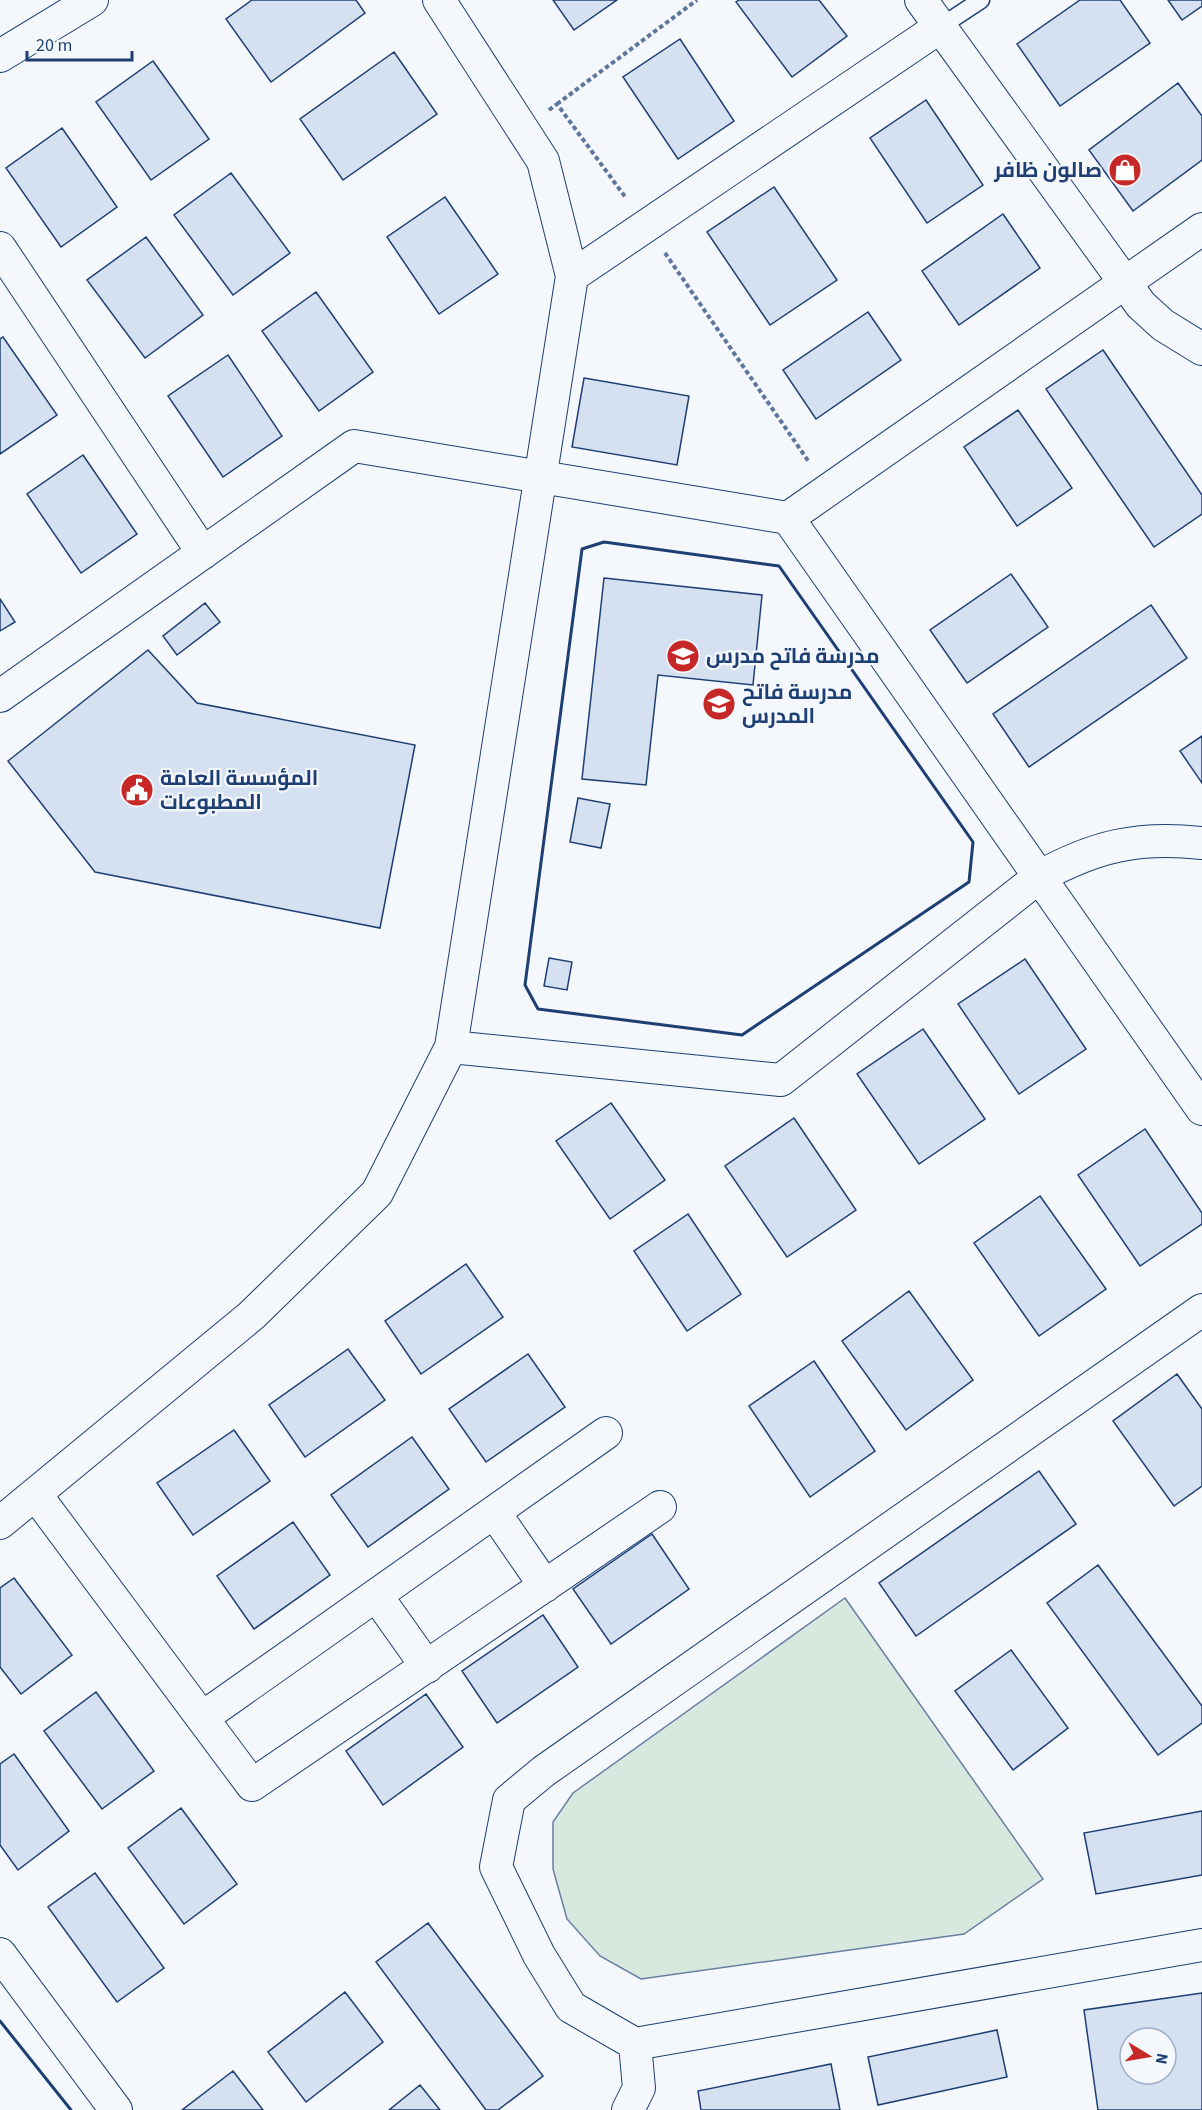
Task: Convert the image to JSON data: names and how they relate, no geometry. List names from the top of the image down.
{
  "places": {
    "shop": ["صالون ظافر"],
    "school or university": ["مدرسة فاتح مدرس", "مدرسة فاتح المدرس"],
    "public building": ["المؤسسة العامة المطبوعات"]
  },
  "scale_bar": "20 m",
  "north": "right"
}
